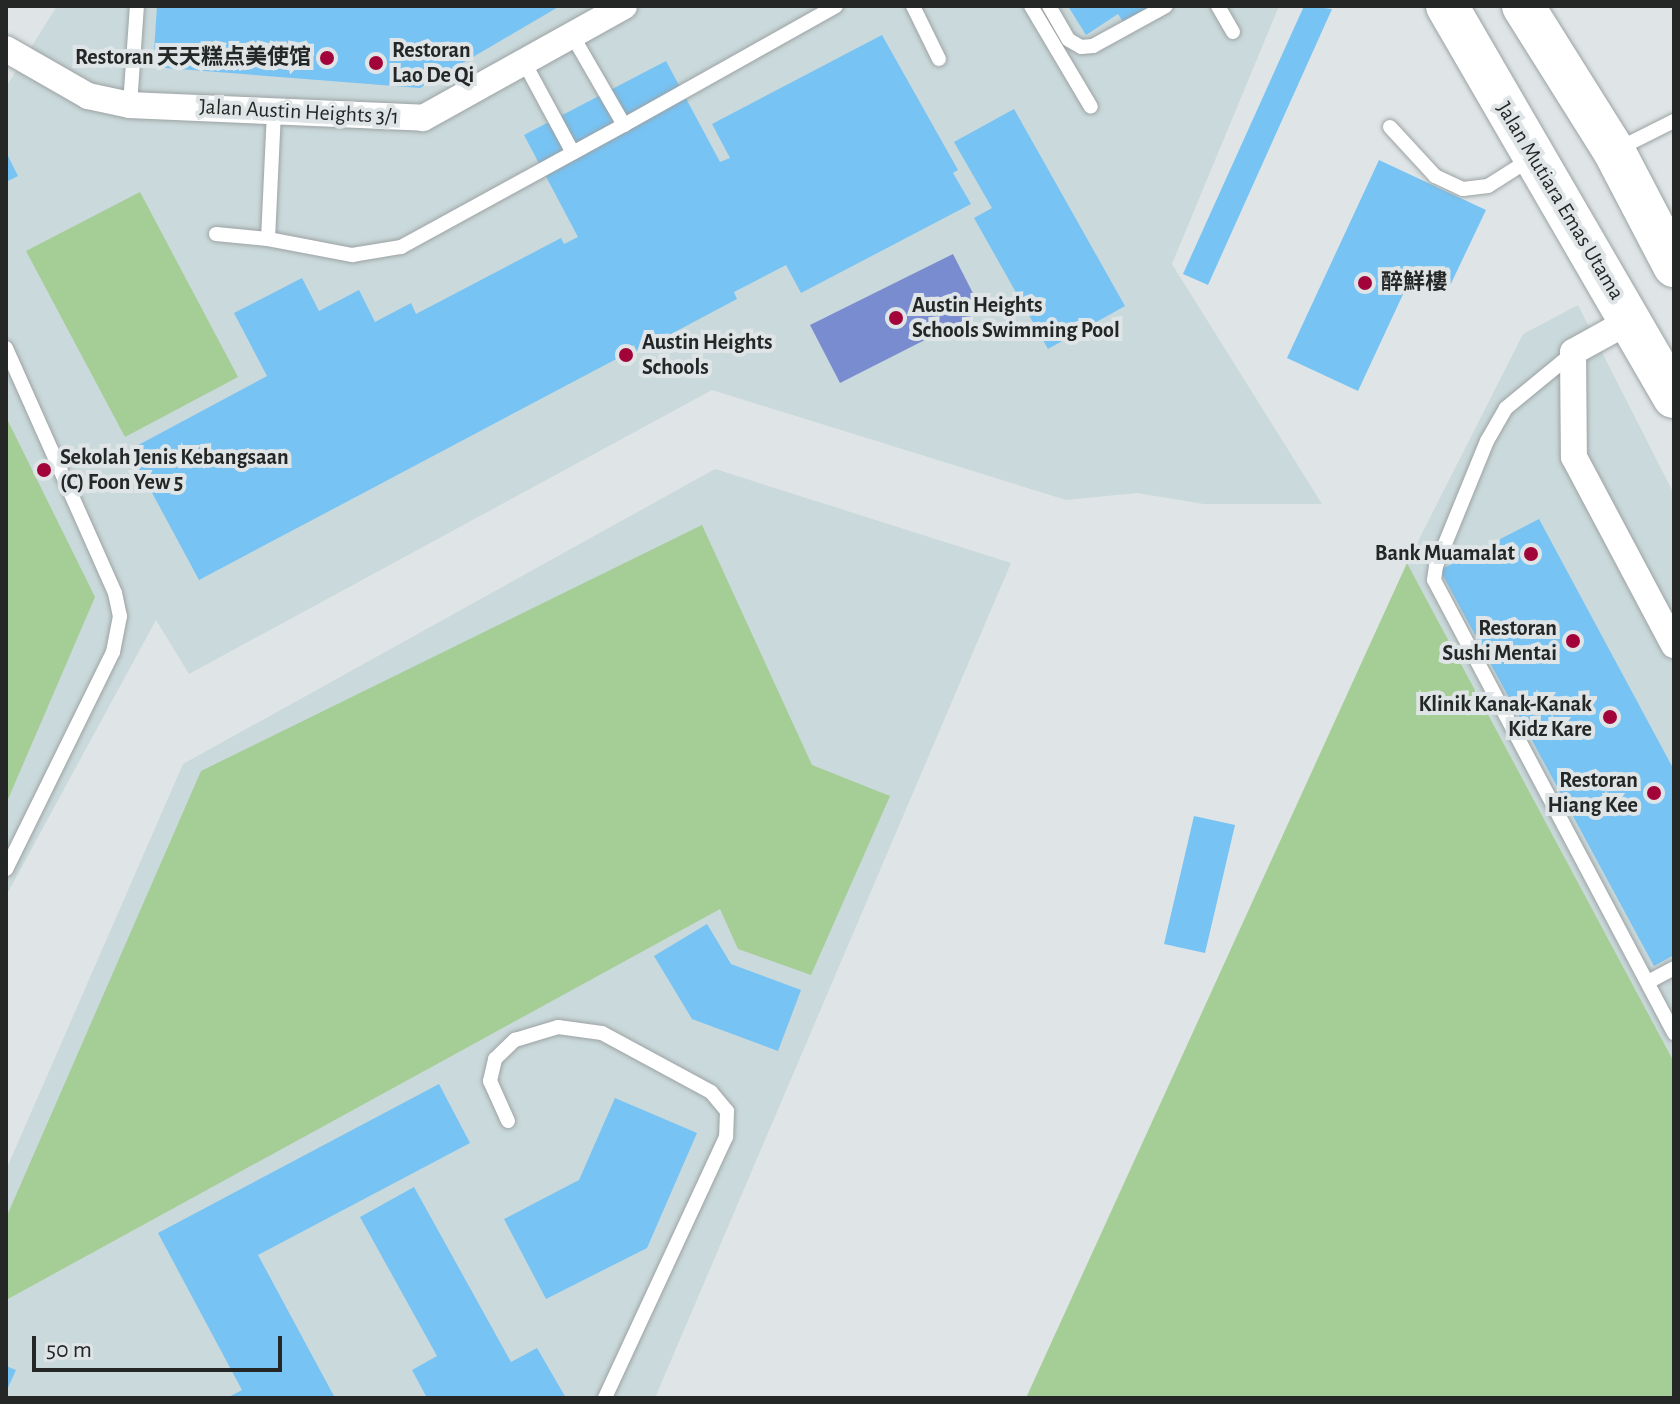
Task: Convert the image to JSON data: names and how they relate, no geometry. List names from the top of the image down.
{
  "streets": {
    "main road": ["Jalan Mutiara Emas Utama"],
    "street": ["Jalan Austin Heights 3/1"]
  },
  "places": [
    "Restoran 天天糕点美使馆",
    "Restoran Lao De Qi",
    "醉鮮樓",
    "Austin Heights Schools Swimming Pool",
    "Austin Heights Schools",
    "Sekolah Jenis Kebangsaan (C) Foon Yew 5",
    "Bank Muamalat",
    "Restoran Sushi Mentai",
    "Klinik Kanak-Kanak Kidz Kare",
    "Restoran Hiang Kee"
  ],
  "scale_bar": "50 m"
}
